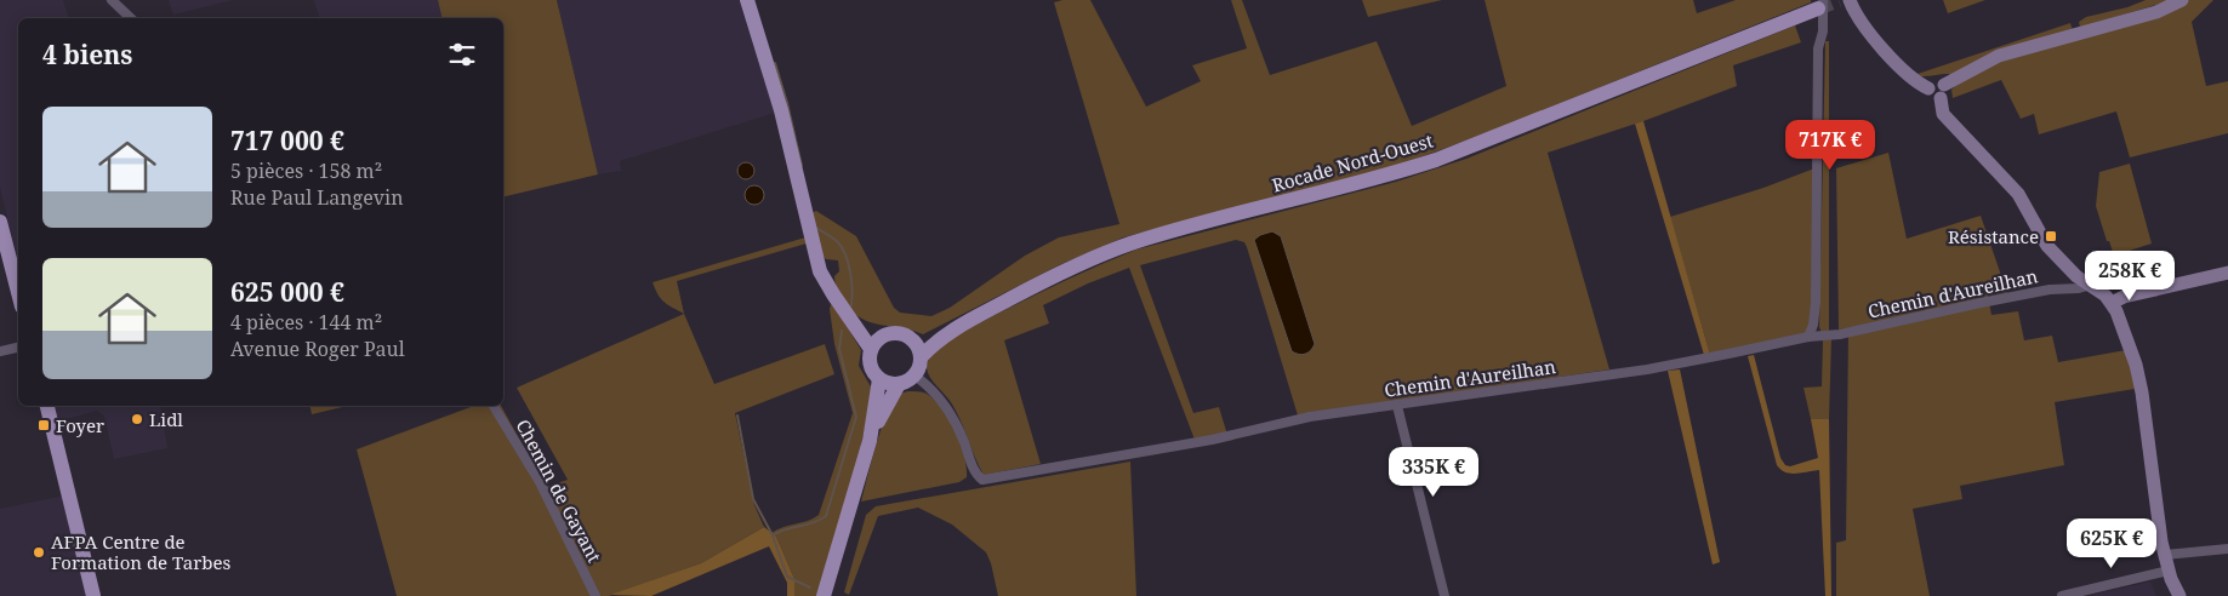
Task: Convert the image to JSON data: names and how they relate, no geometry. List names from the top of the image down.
{
  "streets": {
    "main road": ["Rocade Nord-Ouest"],
    "street": ["Chemin d'Aureilhan", "Chemin de Gayant"]
  },
  "crossings": [
    ["Rocade Nord-Ouest", "Chemin d'Aureilhan"]
  ],
  "places": {
    "transit": ["Résistance", "Foyer"],
    "other": ["Lidl", "AFPA Centre de Formation de Tarbes"]
  },
  "page": {
    "heading": "4 biens",
    "list": [
      {
        "name": "717 000 €",
        "note": "5 pièces · 158 m² · Rue Paul Langevin"
      },
      {
        "name": "625 000 €",
        "note": "4 pièces · 144 m² · Avenue Roger Paul"
      }
    ],
    "price": [
      "717K €",
      "258K €",
      "335K €",
      "625K €"
    ]
  }
}
